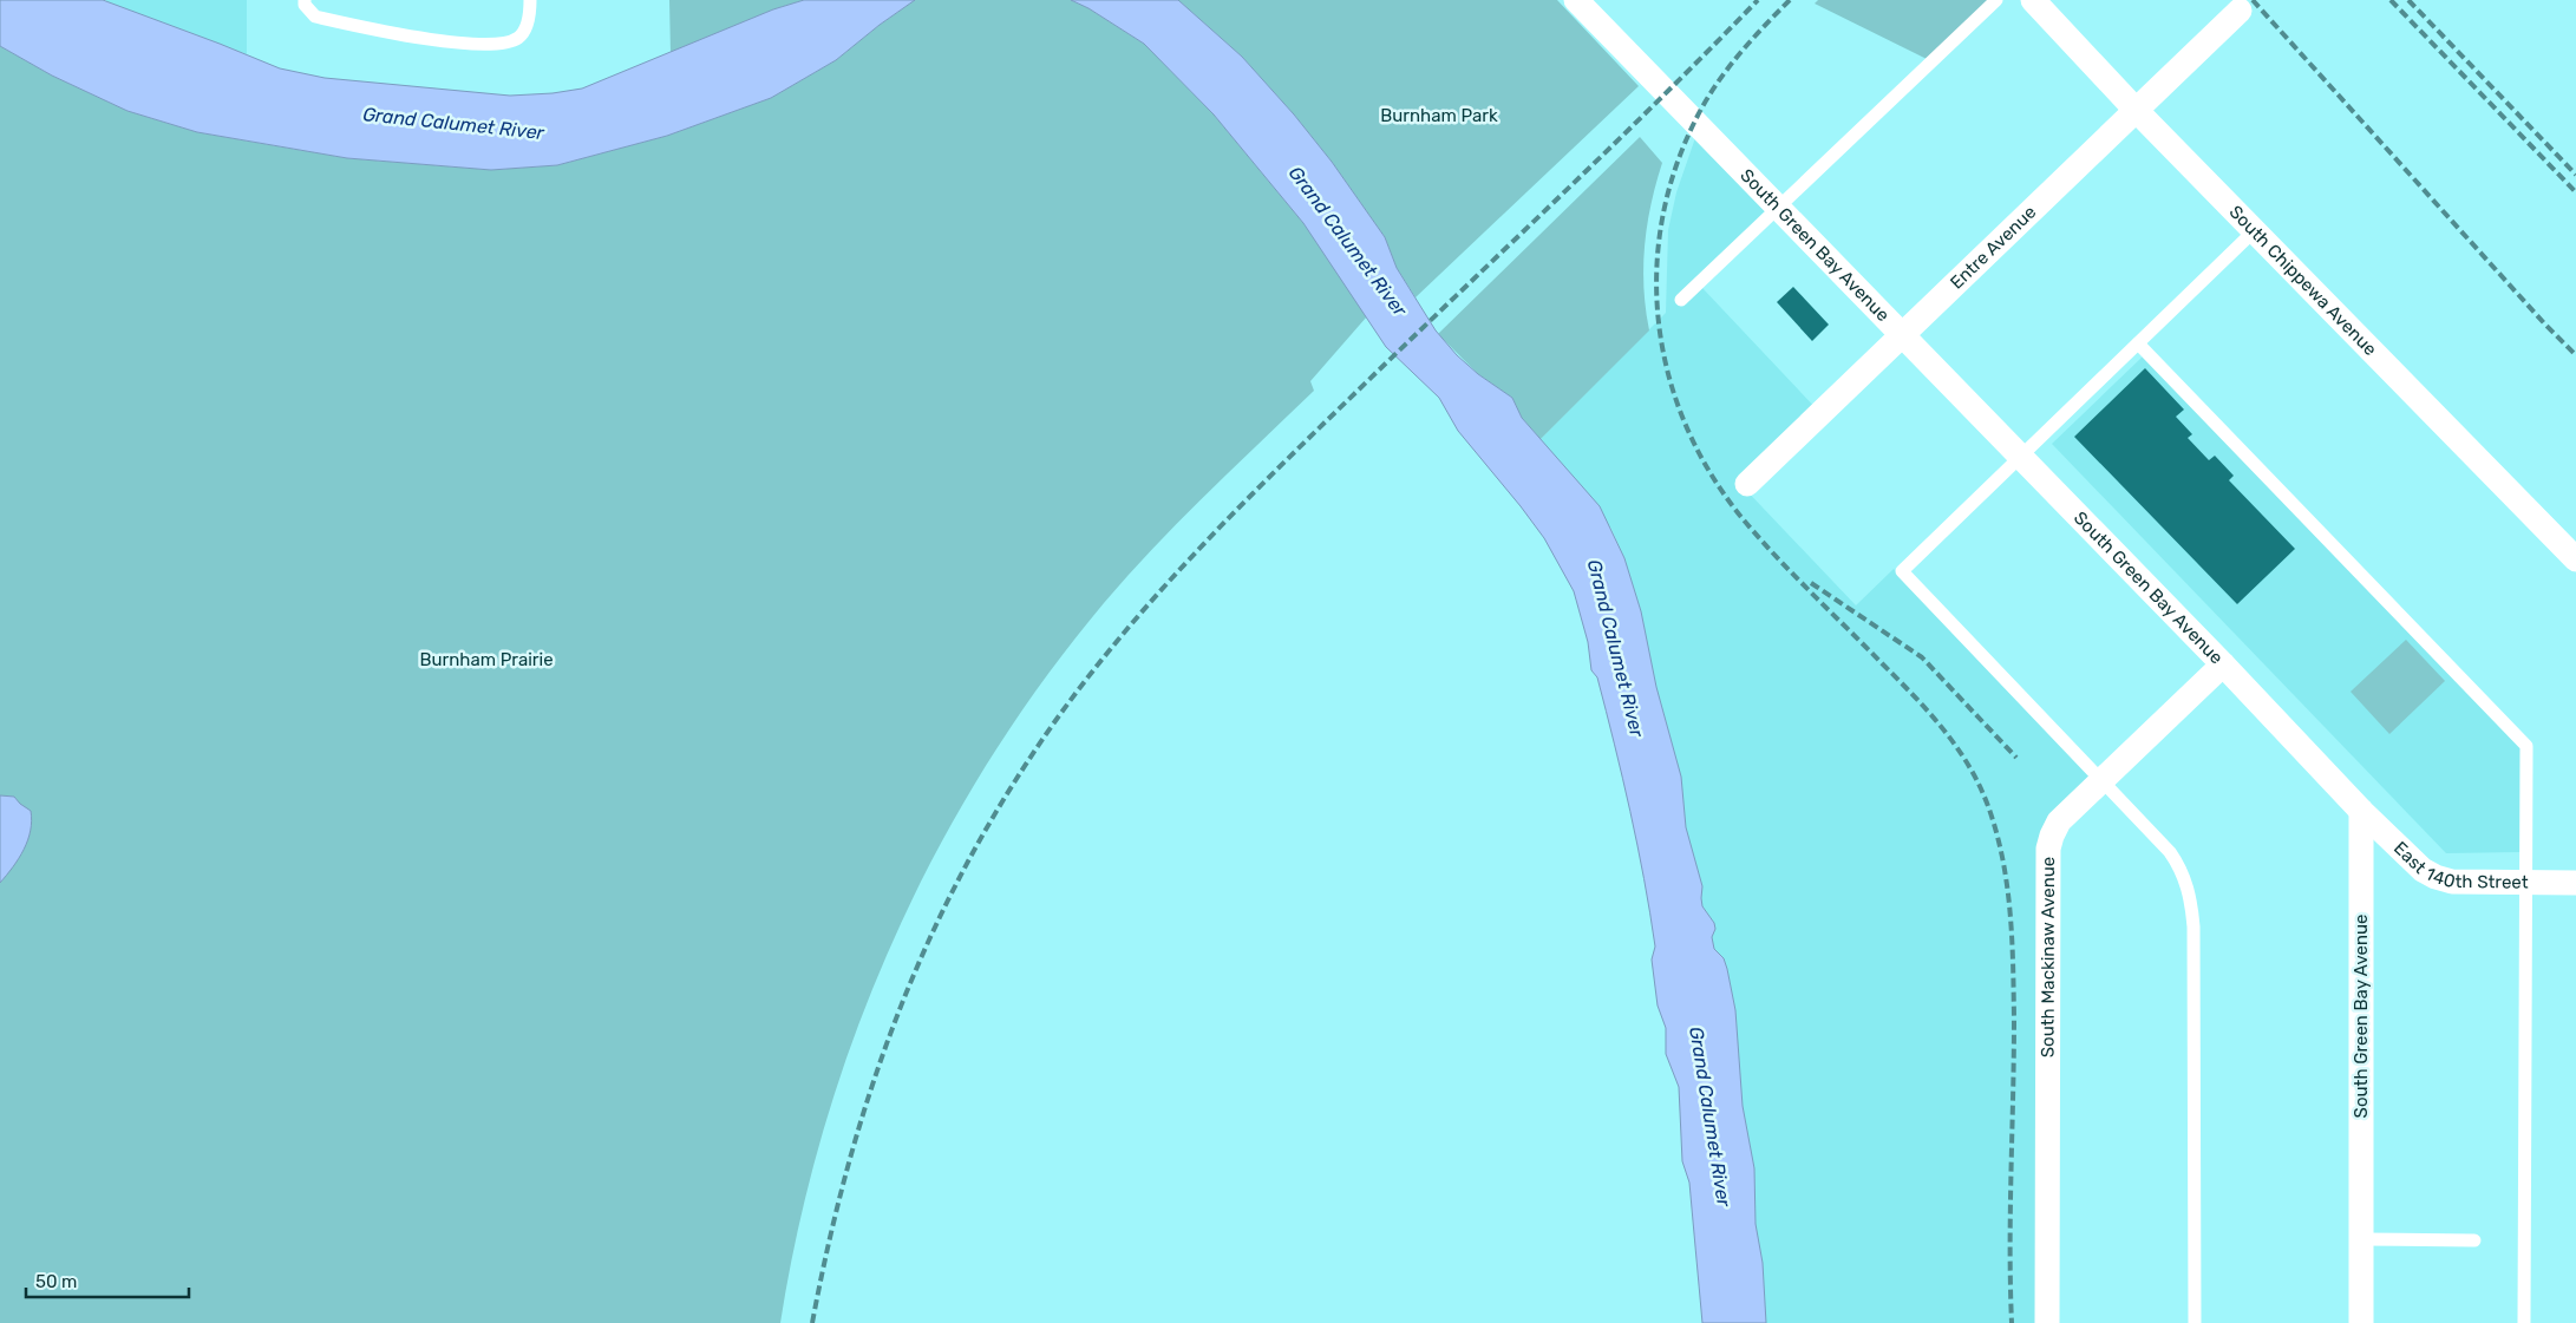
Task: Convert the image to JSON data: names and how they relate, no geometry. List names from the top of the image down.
{
  "streets": {
    "street": [
      "South Green Bay Avenue",
      "Entre Avenue",
      "South Chippewa Avenue",
      "East 140th Street",
      "South Mackinaw Avenue"
    ]
  },
  "crossings": [
    ["South Green Bay Avenue", "Entre Avenue"],
    ["South Green Bay Avenue", "East 140th Street"],
    ["South Green Bay Avenue", "South Mackinaw Avenue"],
    ["Entre Avenue", "South Chippewa Avenue"]
  ],
  "water": ["Grand Calumet River"],
  "parks": ["Burnham Park", "Burnham Prairie"],
  "scale_bar": "50 m"
}
